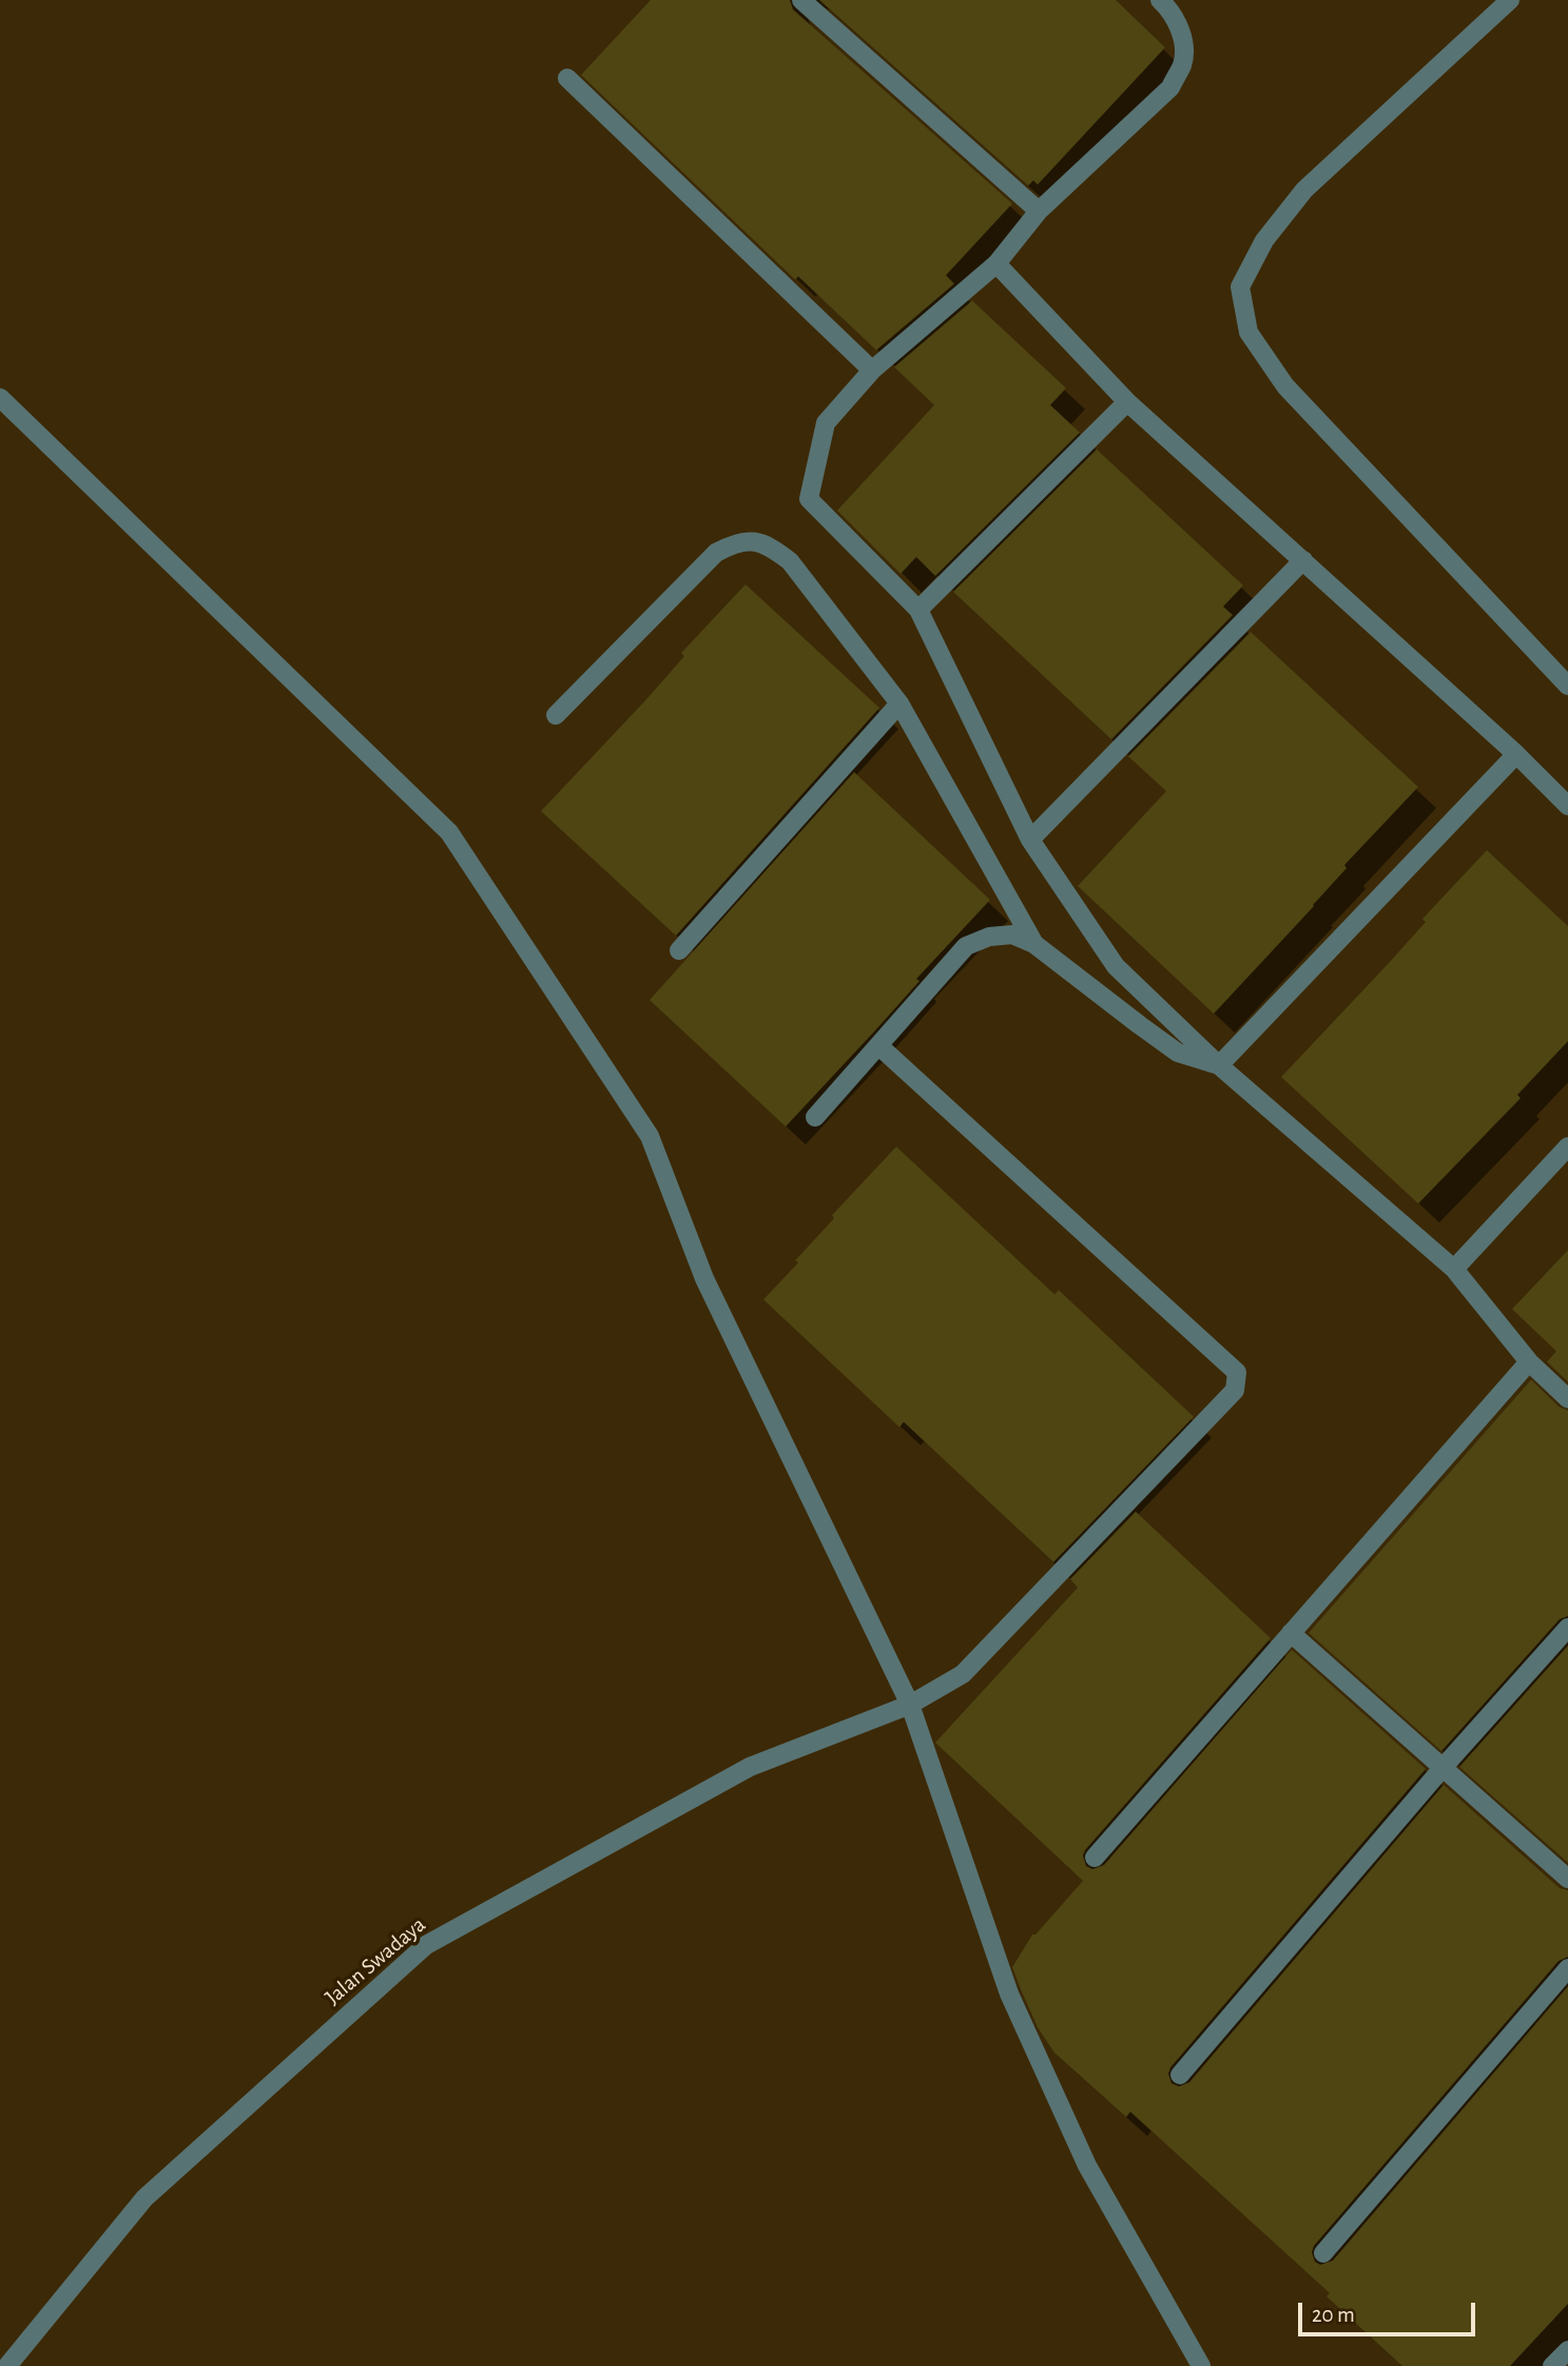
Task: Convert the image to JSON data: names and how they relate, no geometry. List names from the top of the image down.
{
  "streets": {
    "street": ["Jalan Swadaya"]
  },
  "scale_bar": "20 m"
}
